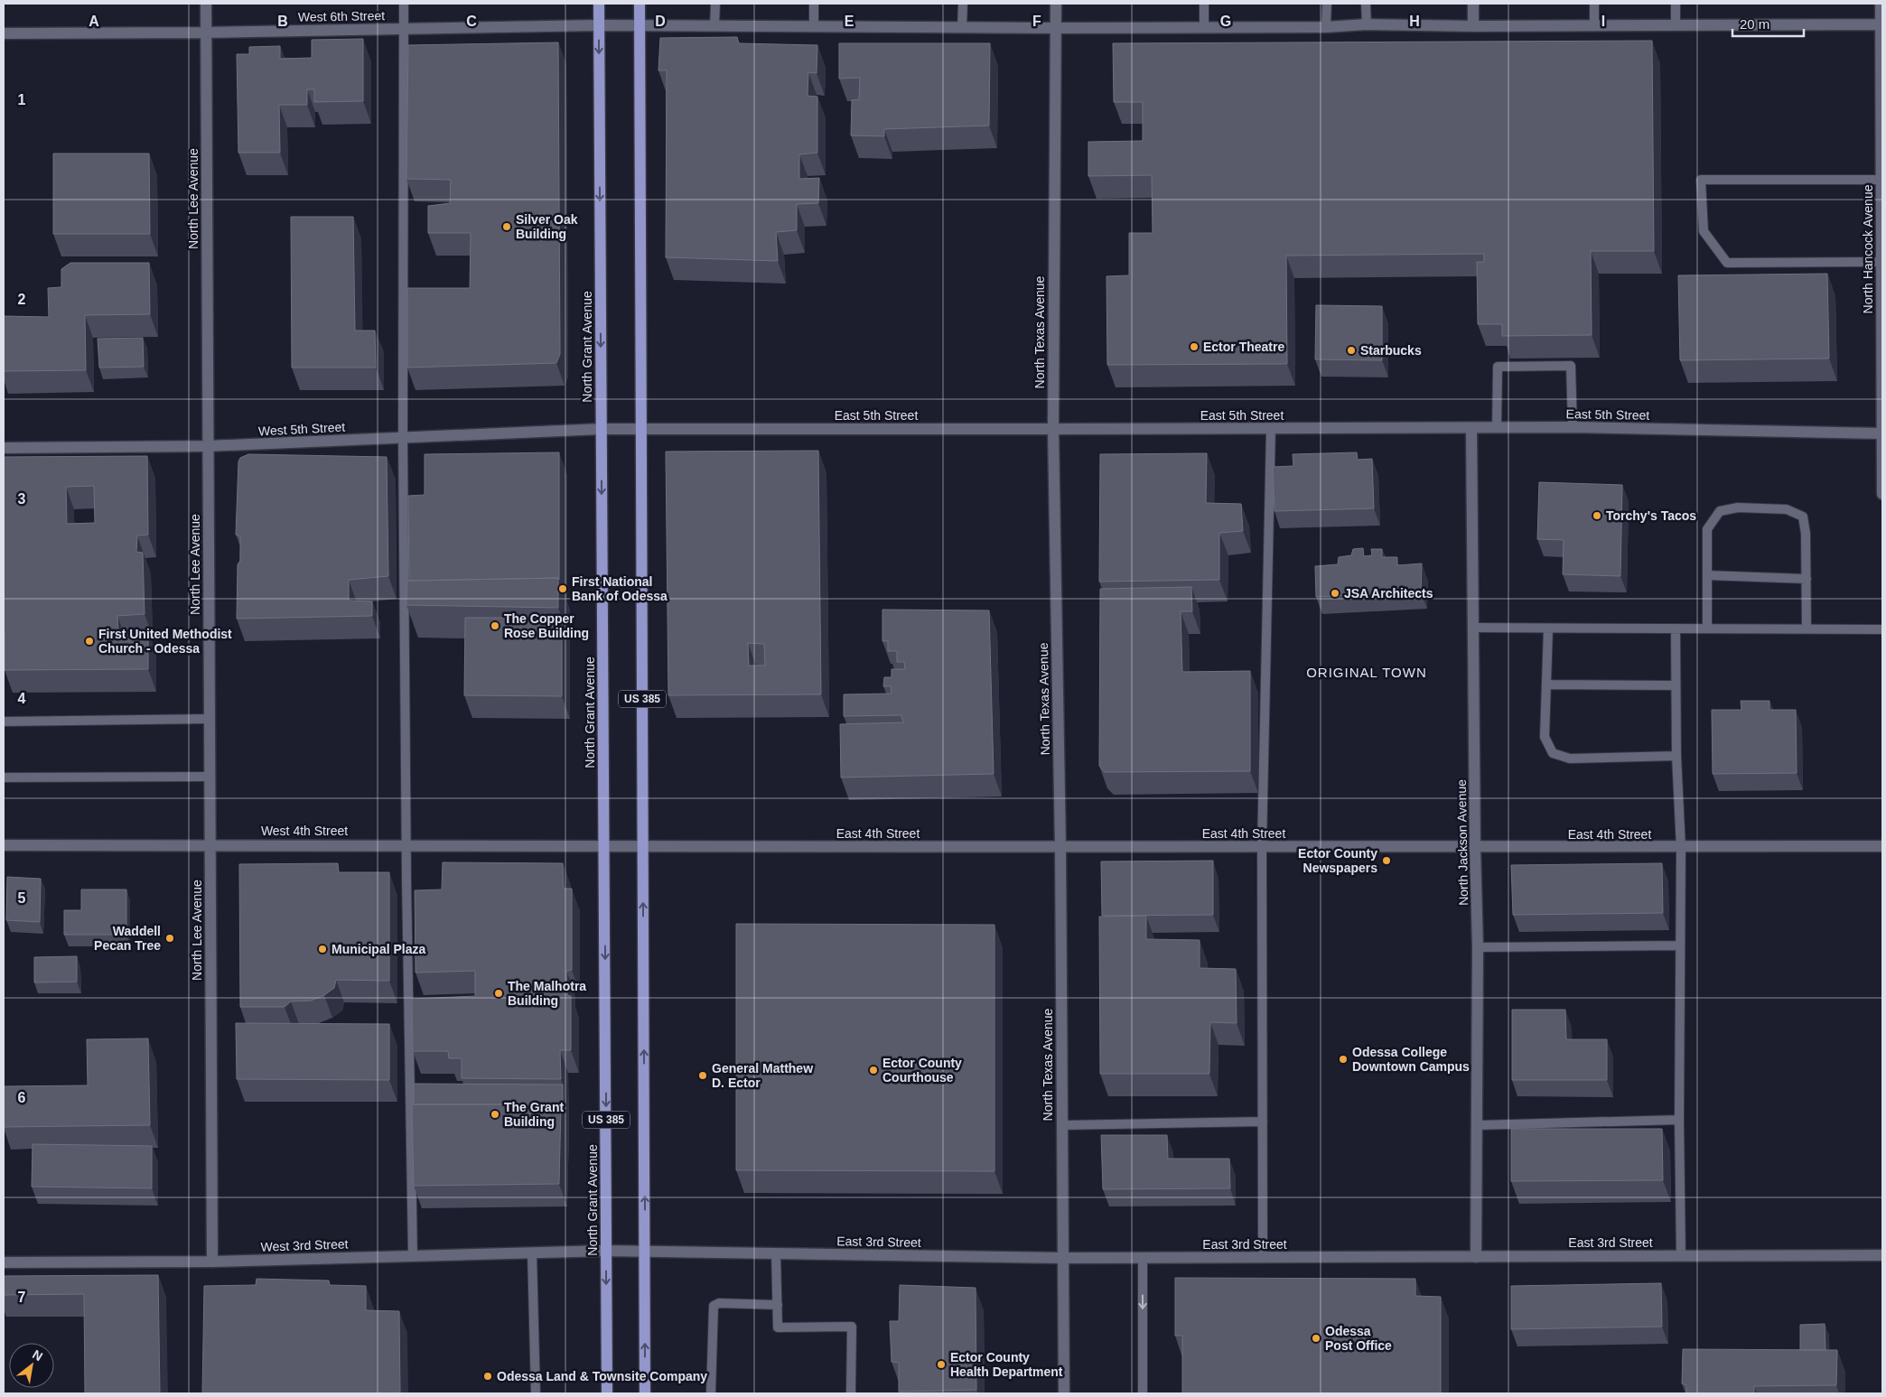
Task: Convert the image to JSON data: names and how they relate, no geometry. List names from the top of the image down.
{
  "streets": {
    "main road": ["North Grant Avenue", "US 385"],
    "street": [
      "West 6th Street",
      "North Lee Avenue",
      "North Hancock Avenue",
      "North Texas Avenue",
      "East 5th Street",
      "West 5th Street",
      "West 4th Street",
      "East 4th Street",
      "North Jackson Avenue",
      "East 3rd Street",
      "West 3rd Street"
    ]
  },
  "crossings": [
    ["West 6th Street", "North Lee Avenue"],
    ["West 6th Street", "North Hancock Avenue"],
    ["West 6th Street", "North Texas Avenue"],
    ["West 6th Street", "North Grant Avenue"],
    ["West 6th Street", "US 385"],
    ["North Lee Avenue", "West 5th Street"],
    ["North Lee Avenue", "West 4th Street"],
    ["North Lee Avenue", "West 3rd Street"],
    ["North Hancock Avenue", "East 5th Street"],
    ["North Texas Avenue", "East 5th Street"],
    ["North Texas Avenue", "East 4th Street"],
    ["North Texas Avenue", "East 3rd Street"],
    ["North Grant Avenue", "East 5th Street"],
    ["North Grant Avenue", "West 5th Street"],
    ["North Grant Avenue", "West 4th Street"],
    ["North Grant Avenue", "East 4th Street"],
    ["North Grant Avenue", "East 3rd Street"],
    ["North Grant Avenue", "West 3rd Street"],
    ["East 5th Street", "West 5th Street"],
    ["East 5th Street", "US 385"],
    ["East 5th Street", "North Jackson Avenue"],
    ["US 385", "East 4th Street"],
    ["US 385", "East 3rd Street"],
    ["West 4th Street", "East 4th Street"],
    ["East 4th Street", "North Jackson Avenue"],
    ["North Jackson Avenue", "East 3rd Street"],
    ["East 3rd Street", "West 3rd Street"]
  ],
  "districts": ["ORIGINAL TOWN"],
  "places": [
    "Silver Oak Building",
    "Ector Theatre",
    "Starbucks",
    "Torchy's Tacos",
    "First National Bank of Odessa",
    "JSA Architects",
    "The Copper Rose Building",
    "First United Methodist Church - Odessa",
    "Ector County Newspapers",
    "Waddell Pecan Tree",
    "Municipal Plaza",
    "The Malhotra Building",
    "Odessa College Downtown Campus",
    "Ector County Courthouse",
    "General Matthew D. Ector",
    "The Grant Building",
    "Odessa Post Office",
    "Ector County Health Department",
    "Odessa Land & Townsite Company"
  ],
  "scale_bar": "20 m",
  "north": "top right",
  "grid": {
    "columns": [
      "A",
      "B",
      "C",
      "D",
      "E",
      "F",
      "G",
      "H",
      "I"
    ],
    "rows": [
      "1",
      "2",
      "3",
      "4",
      "5",
      "6",
      "7"
    ]
  }
}
